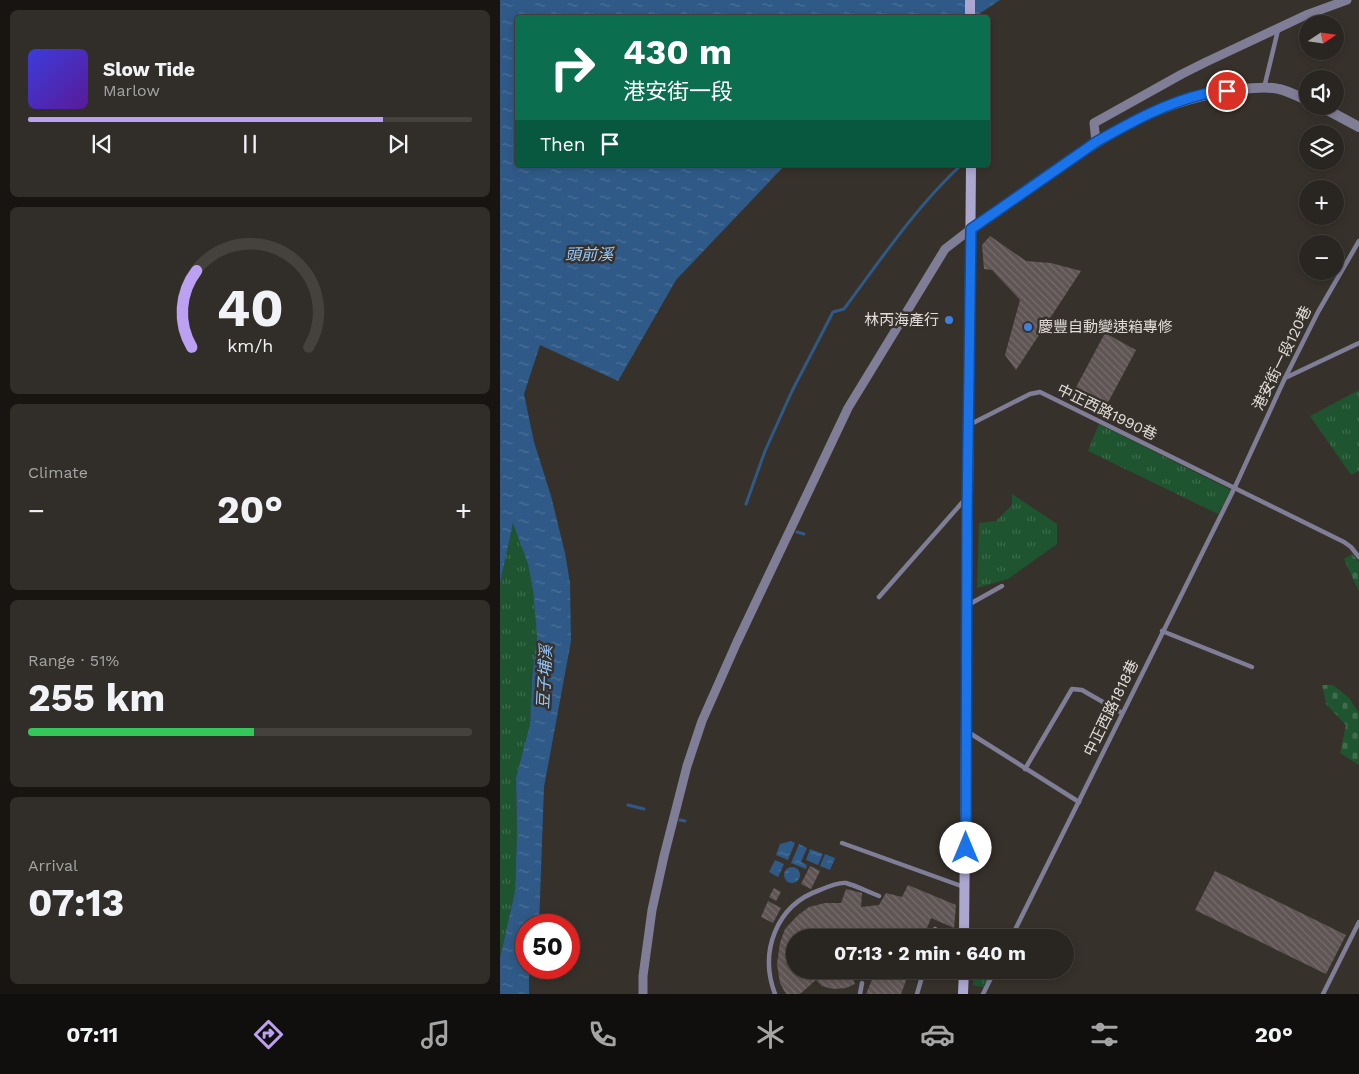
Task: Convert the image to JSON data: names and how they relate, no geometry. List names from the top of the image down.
{
  "streets": {
    "lane": ["港安街一段120巷", "中正西路1990巷", "中正西路1818巷"]
  },
  "crossings": [
    ["港安街一段120巷", "中正西路1990巷"],
    ["港安街一段120巷", "中正西路1818巷"],
    ["中正西路1990巷", "中正西路1818巷"]
  ],
  "water": ["頭前溪", "豆子埔溪"],
  "places": ["林丙海產行", "慶豐自動變速箱專修"],
  "north": "right",
  "page": {
    "map_buttons": ["+", "−"],
    "turn": ["430 m", "港安街一段"],
    "song": ["Slow Tide", "Marlow"],
    "then": "Then",
    "tile": [
      "Climate",
      ["Range · 51%", "255 km"],
      ["Arrival", "07:13"]
    ],
    "heat": ["−", "20°", "+"],
    "limit": "50",
    "trip": "07:13 · 2 min · 640 m",
    "tabs": ["07:11", "20°"],
    "gauge": ["40", "km/h"]
  }
}
